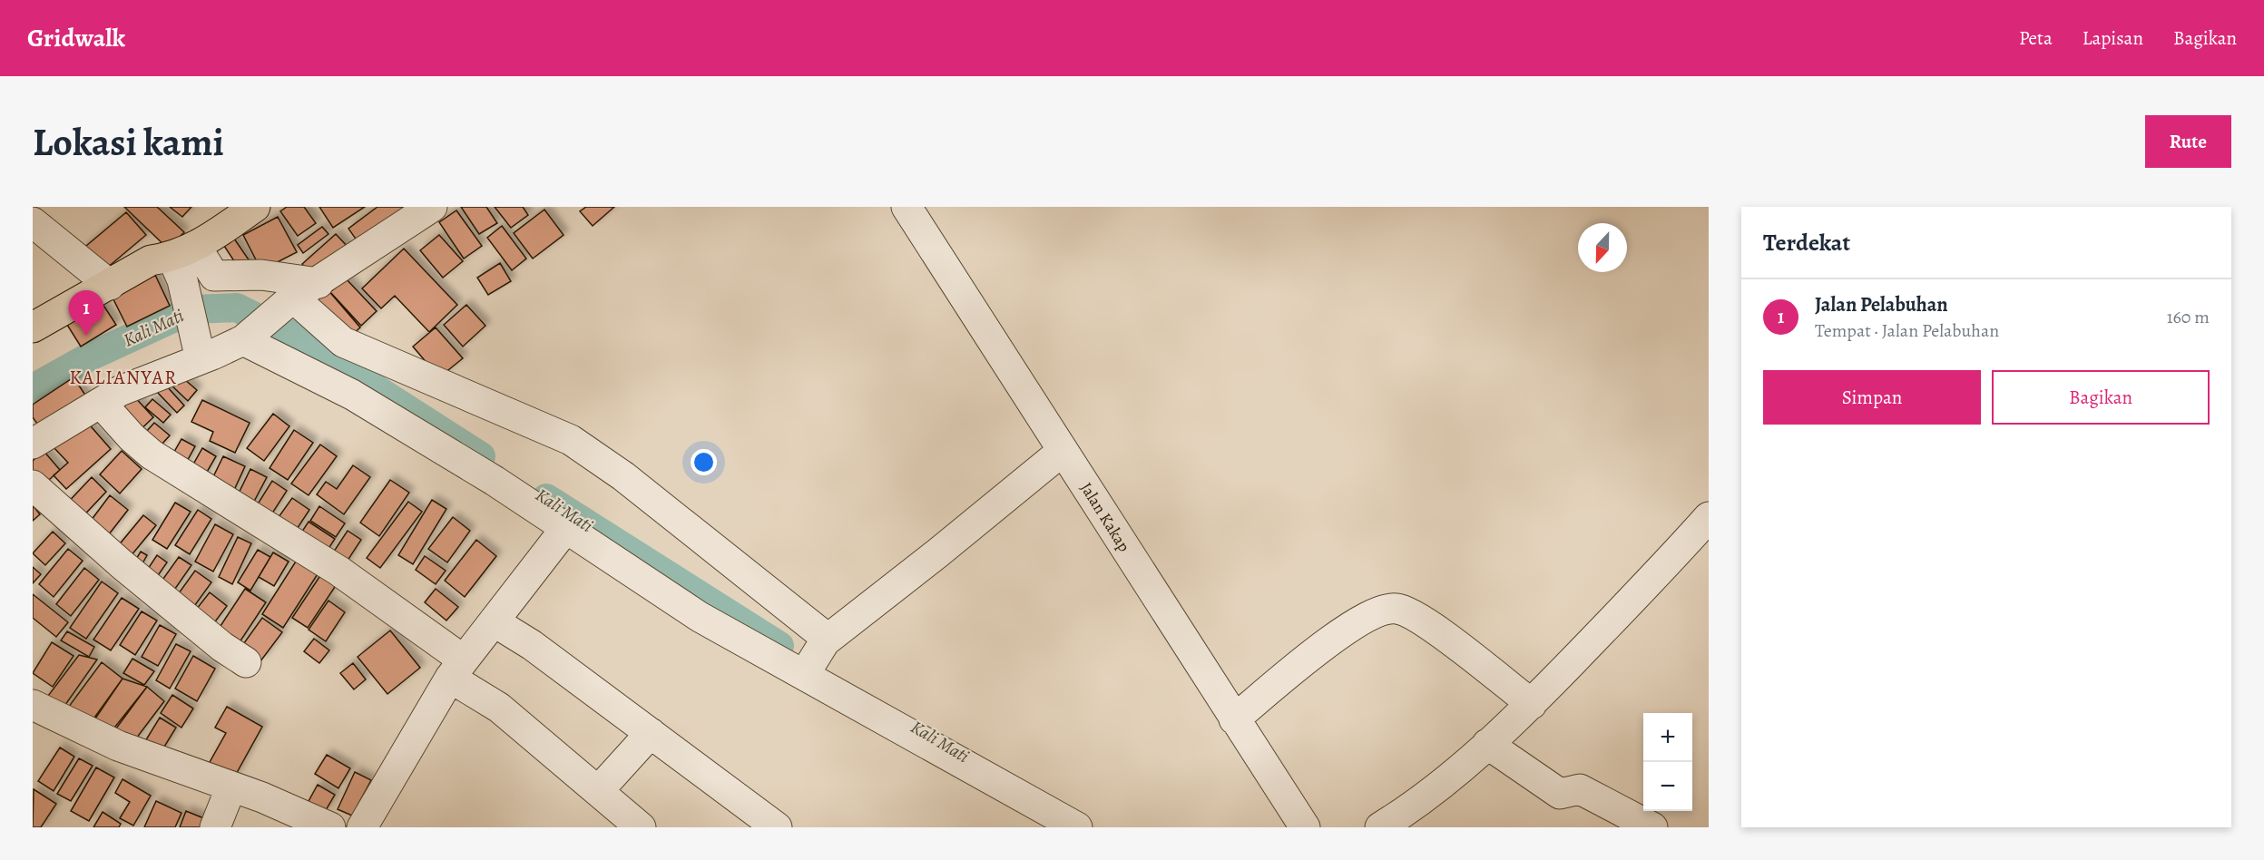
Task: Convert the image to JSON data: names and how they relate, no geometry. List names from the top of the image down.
{
  "streets": {
    "street": ["Jalan Kakap"]
  },
  "districts": ["KALIANYAR"],
  "water": ["Kali Mati"],
  "north": "bottom",
  "page": {
    "header": "Gridwalk",
    "nav": ["Peta", "Lapisan", "Bagikan"],
    "buttons": [
      "Rute",
      ["Simpan", "Bagikan"]
    ],
    "title": "Lokasi kami",
    "heading": "Terdekat",
    "list": [
      {
        "mark": "1",
        "name": "Jalan Pelabuhan",
        "note": "Tempat · Jalan Pelabuhan",
        "value": "160 m"
      }
    ],
    "pins": "1",
    "map_buttons": ["+", "−"]
  }
}
